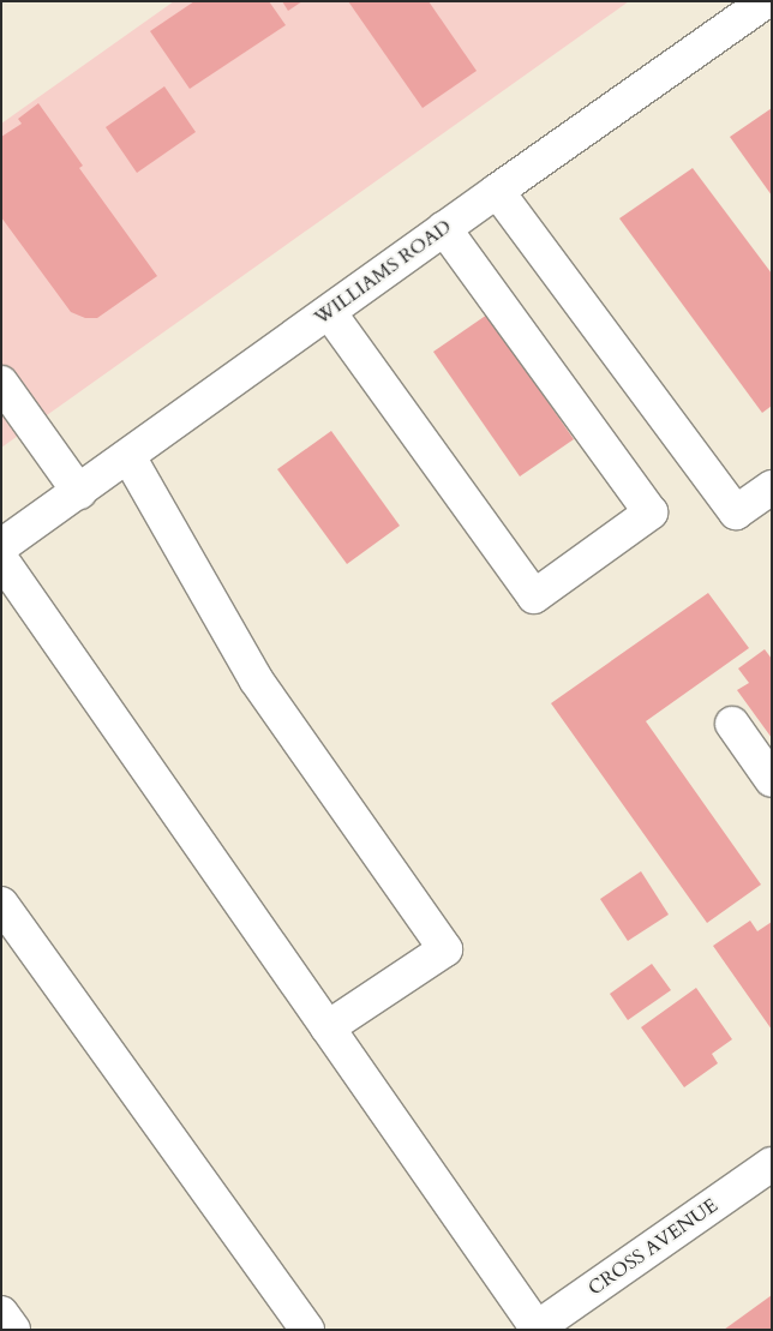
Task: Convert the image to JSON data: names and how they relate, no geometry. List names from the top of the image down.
{
  "streets": {
    "main road": ["WILLIAMS ROAD", "CROSS AVENUE"]
  }
}
